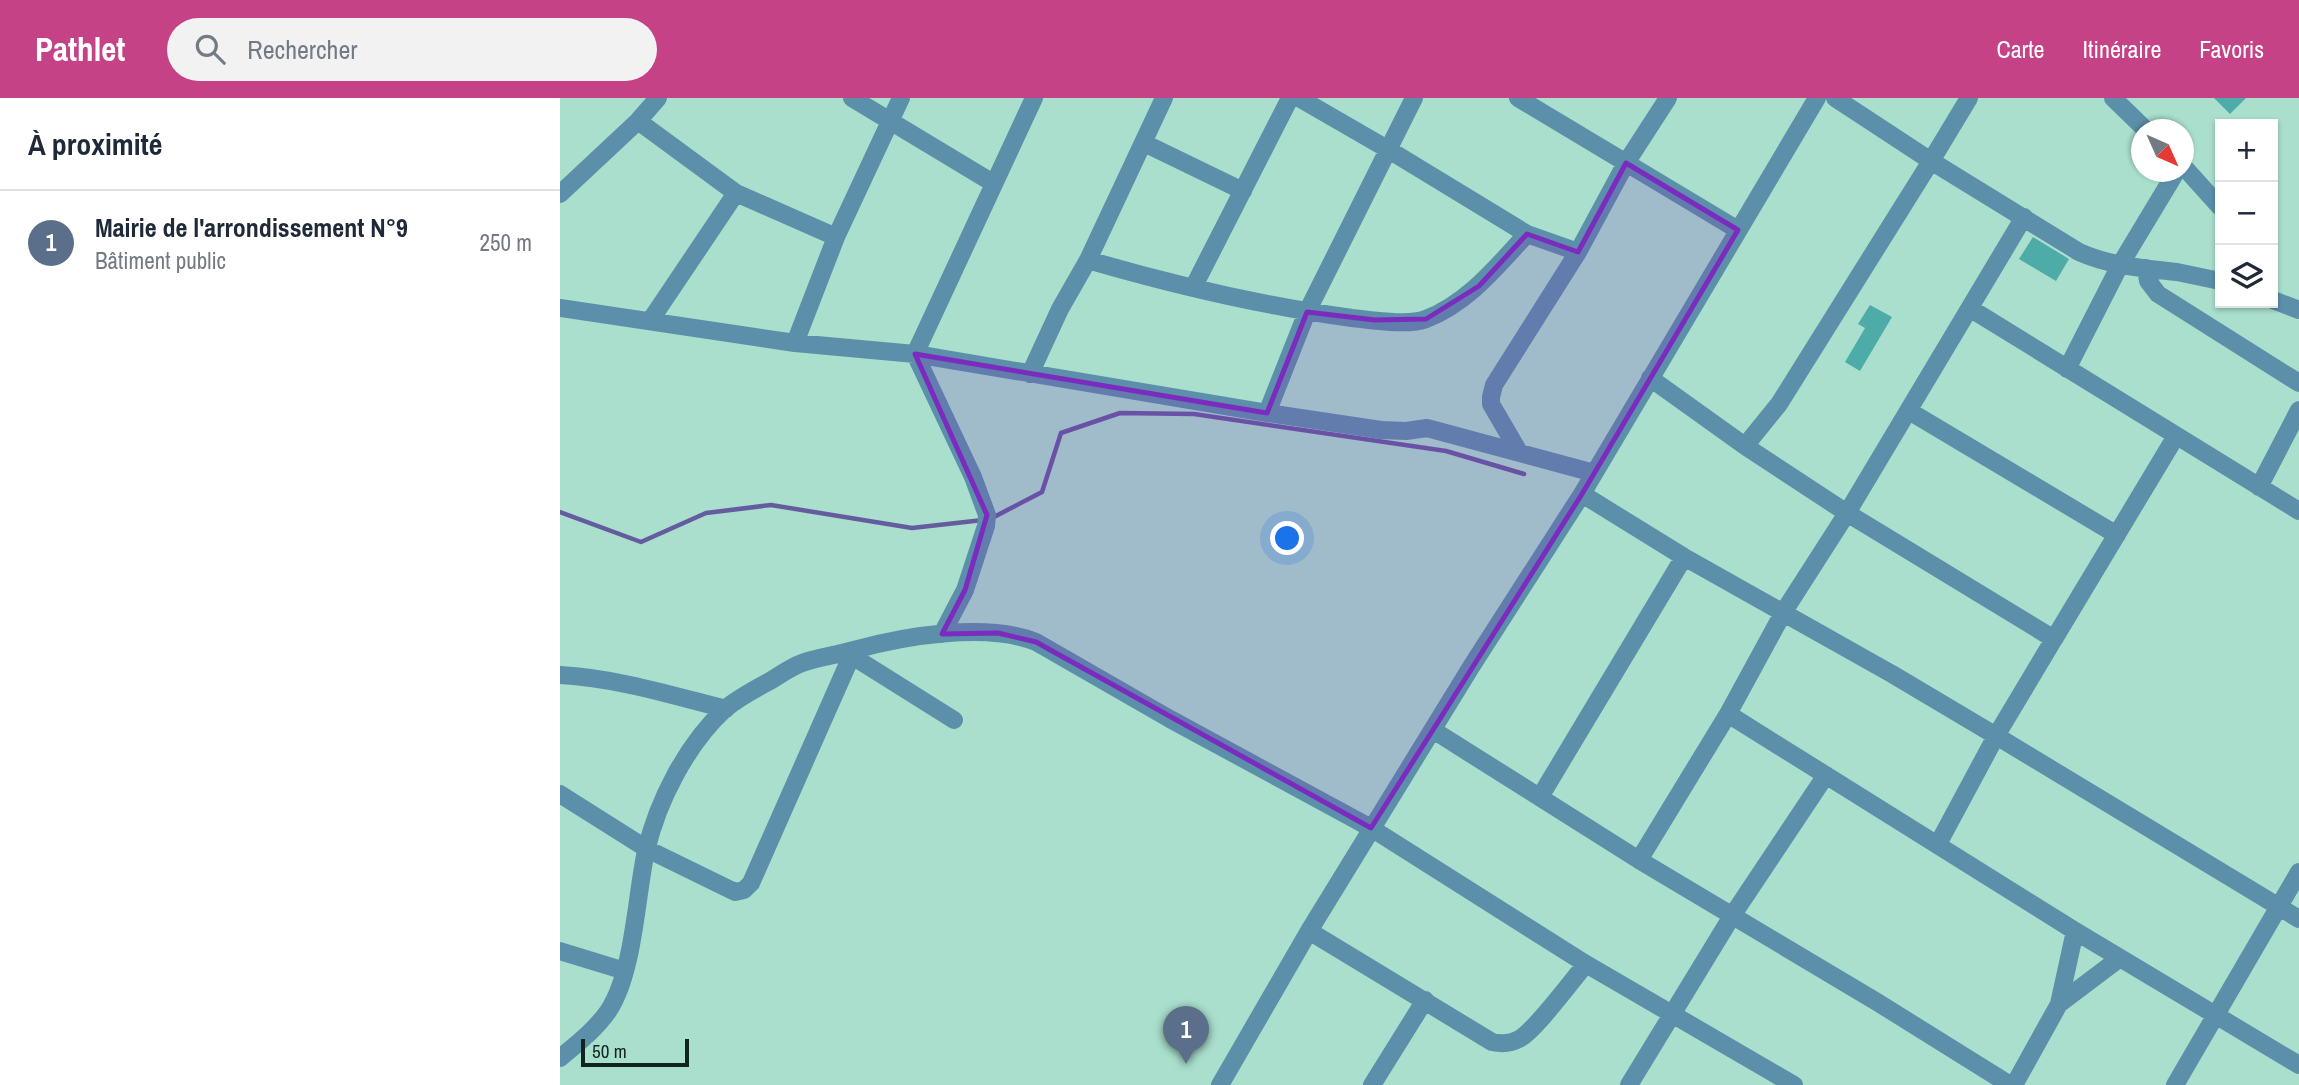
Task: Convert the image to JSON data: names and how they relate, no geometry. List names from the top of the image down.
{
  "scale_bar": "50 m",
  "north": "bottom right",
  "page": {
    "header": "Pathlet",
    "search": "Rechercher",
    "nav": ["Carte", "Itinéraire", "Favoris"],
    "heading": "À proximité",
    "map_buttons": ["+", "−"],
    "list": [
      {
        "mark": "1",
        "name": "Mairie de l'arrondissement N°9",
        "note": "Bâtiment public",
        "value": "250 m"
      }
    ],
    "pins": "1",
    "scale": "50 m"
  }
}
